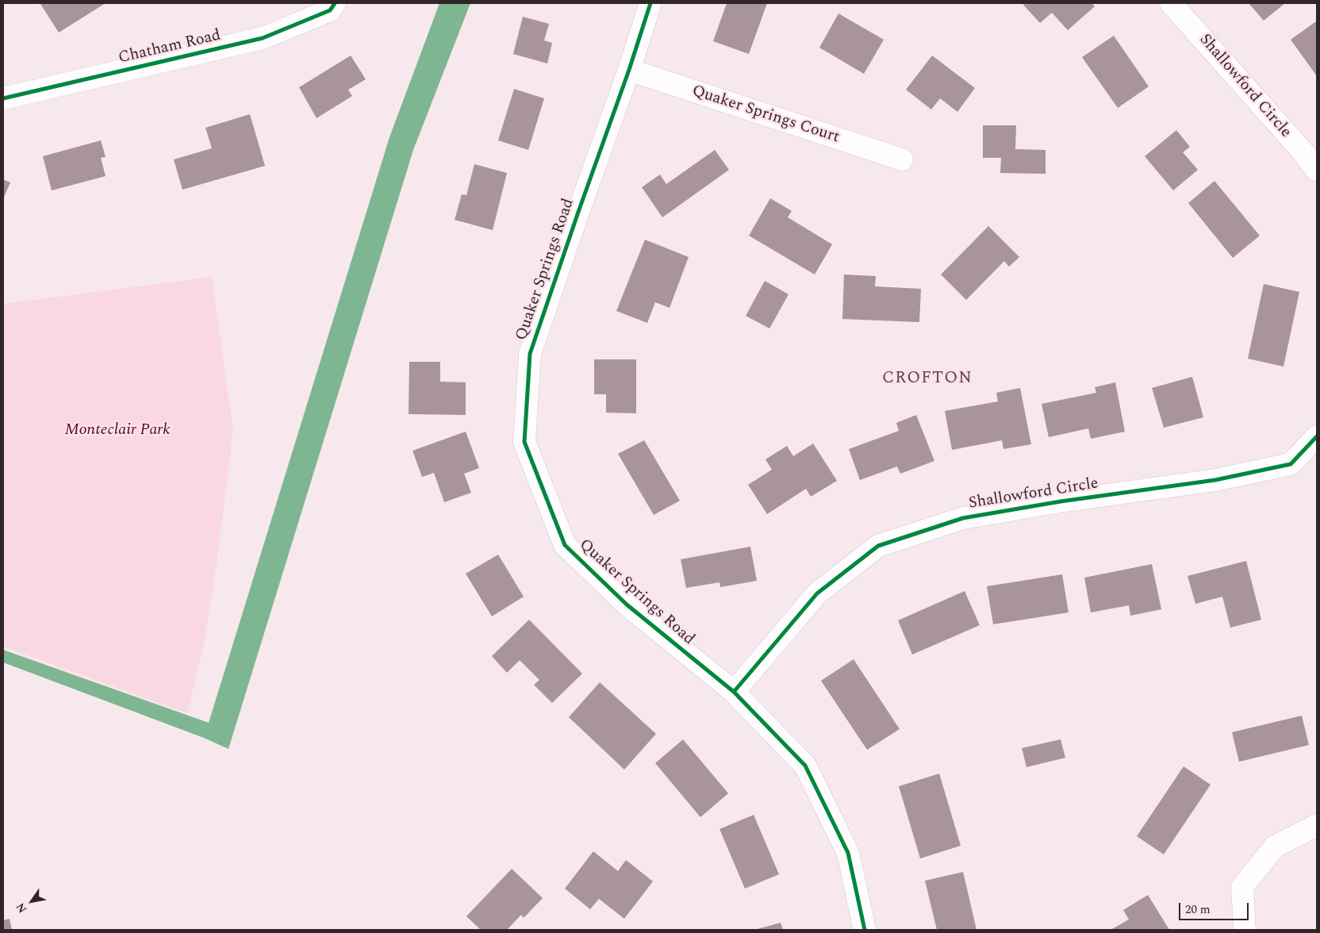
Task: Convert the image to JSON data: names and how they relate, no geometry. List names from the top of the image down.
{
  "streets": {
    "street": [
      "Chatham Road",
      "Shallowford Circle",
      "Quaker Springs Court",
      "Quaker Springs Road"
    ]
  },
  "crossings": [
    ["Shallowford Circle", "Quaker Springs Road"],
    ["Quaker Springs Court", "Quaker Springs Road"]
  ],
  "districts": ["CROFTON"],
  "parks": ["Monteclair Park"],
  "scale_bar": "20 m",
  "north": "bottom left"
}
